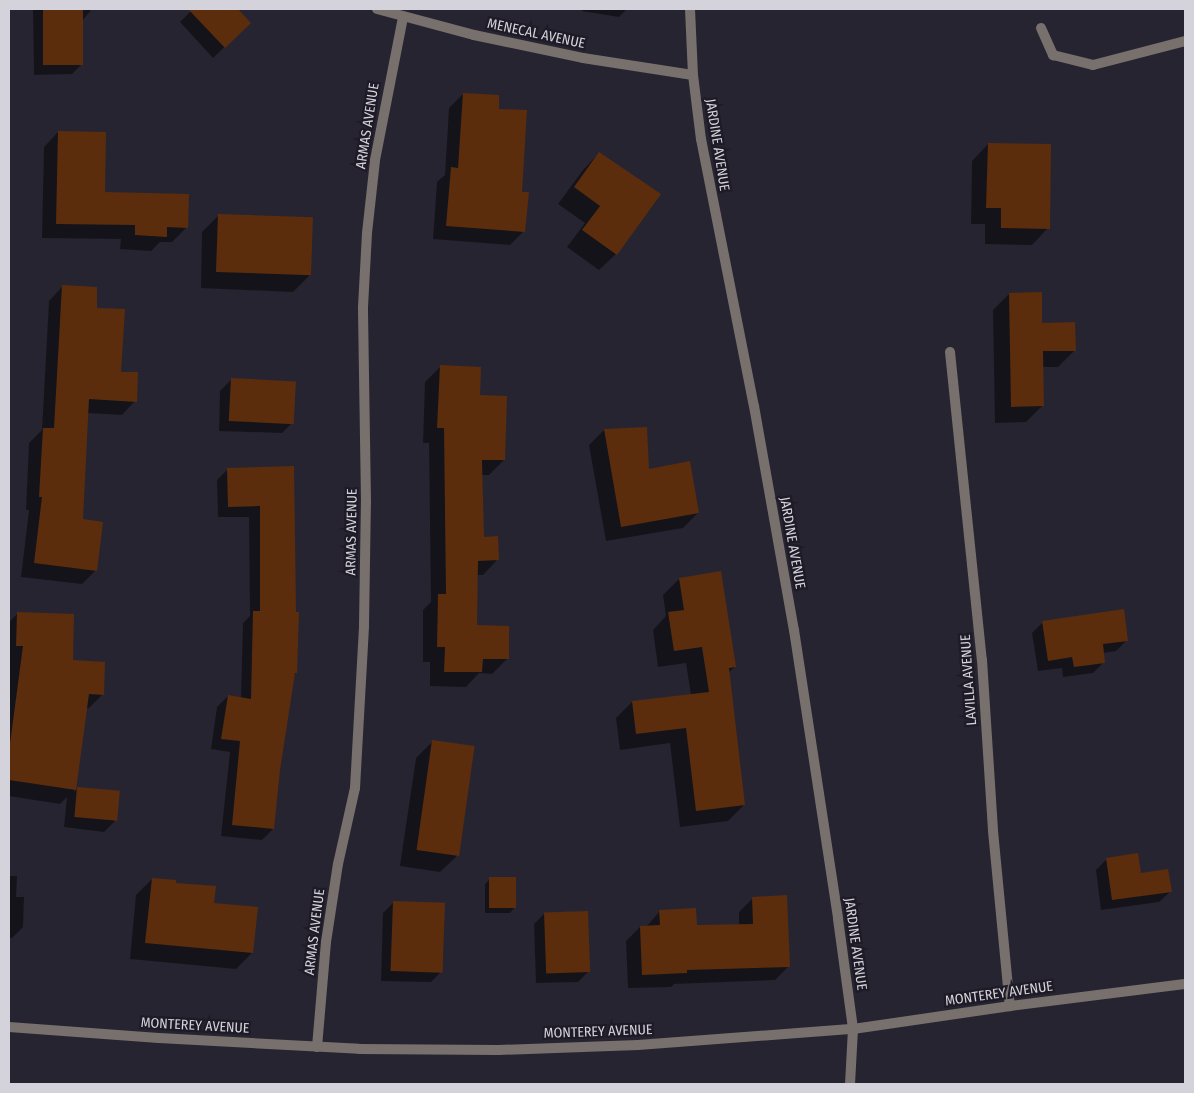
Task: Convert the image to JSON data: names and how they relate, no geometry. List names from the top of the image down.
{
  "streets": {
    "street": [
      "MENECAL AVENUE",
      "ARMAS AVENUE",
      "JARDINE AVENUE",
      "LAVILLA AVENUE",
      "MONTEREY AVENUE"
    ]
  },
  "crossings": [
    ["MENECAL AVENUE", "ARMAS AVENUE"],
    ["MENECAL AVENUE", "JARDINE AVENUE"],
    ["ARMAS AVENUE", "MONTEREY AVENUE"],
    ["JARDINE AVENUE", "MONTEREY AVENUE"],
    ["LAVILLA AVENUE", "MONTEREY AVENUE"]
  ]
}
